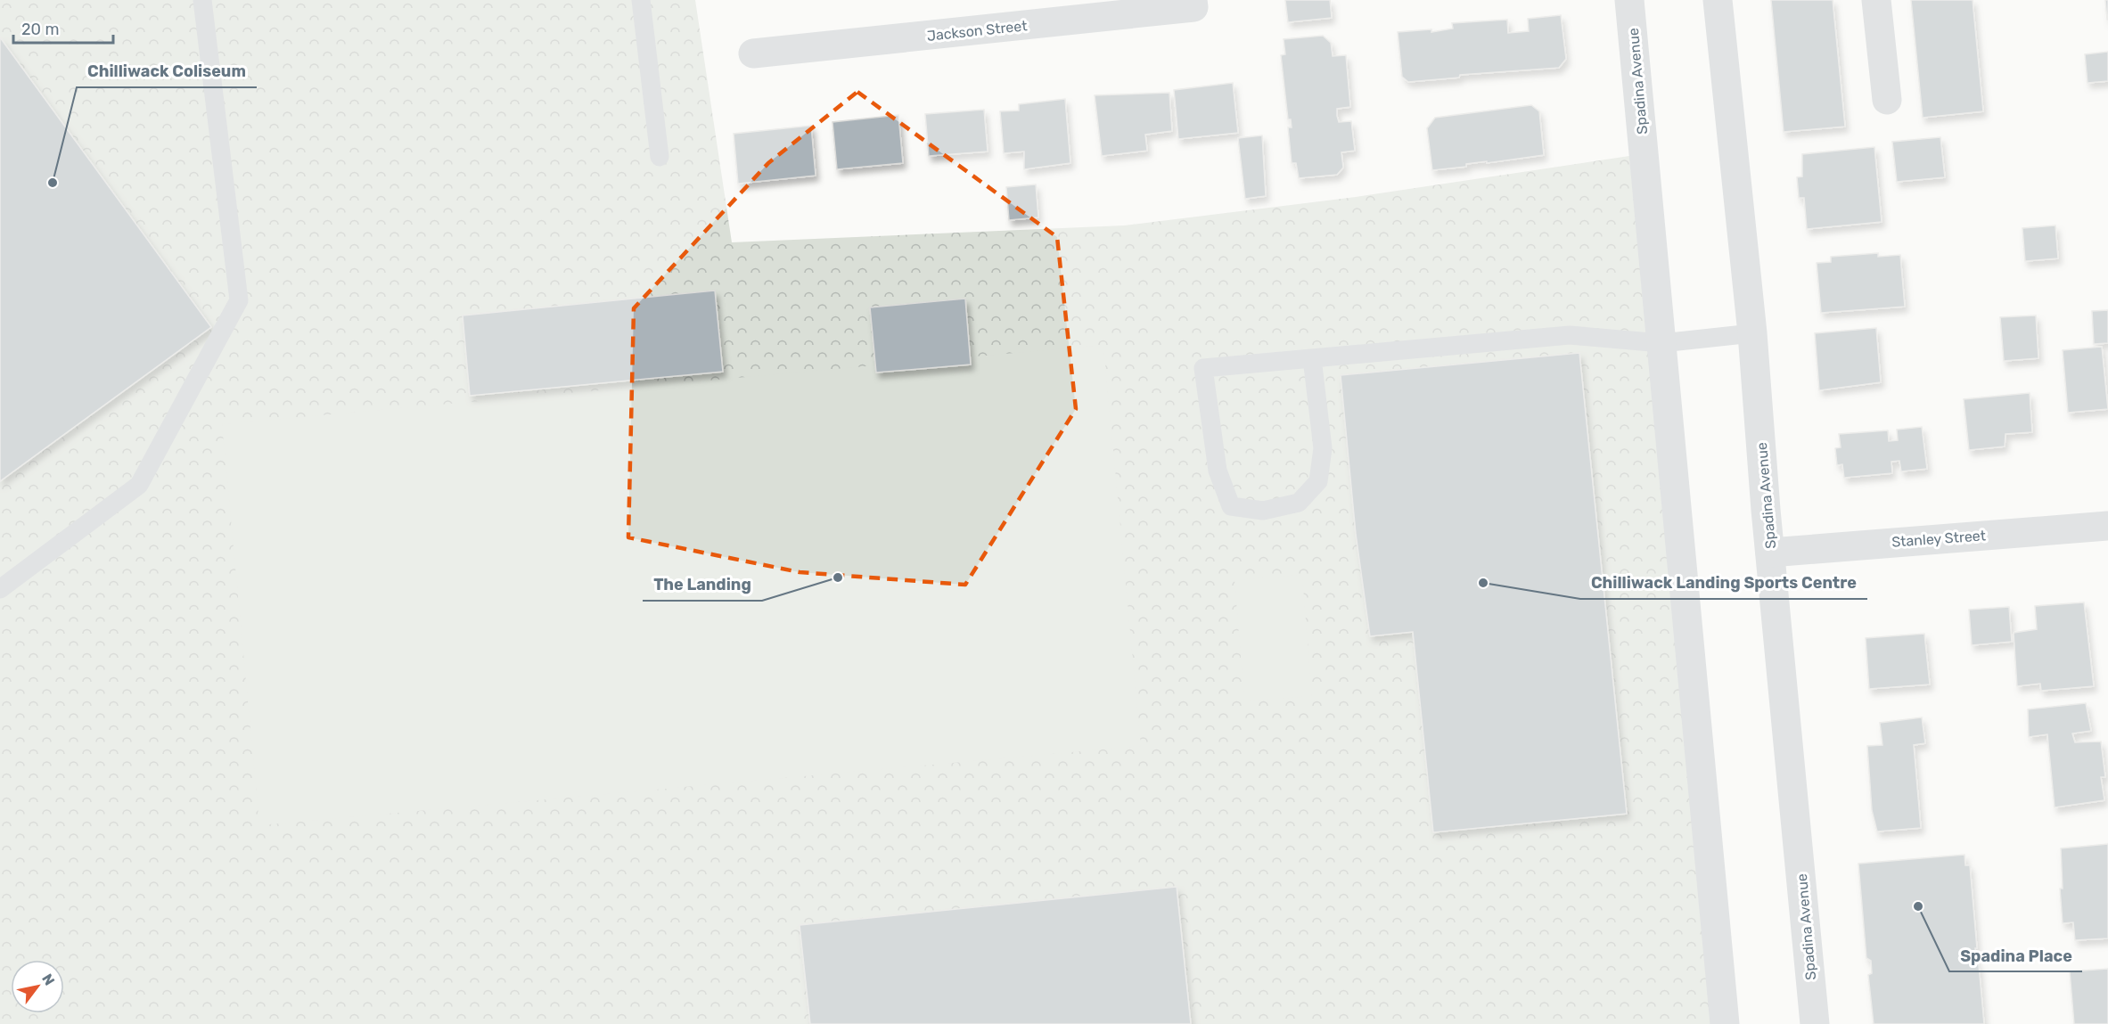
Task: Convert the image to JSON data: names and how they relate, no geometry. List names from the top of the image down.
{
  "streets": {
    "street": ["Jackson Street", "Spadina Avenue", "Stanley Street"]
  },
  "crossings": [
    ["Spadina Avenue", "Stanley Street"]
  ],
  "places": [
    "Chilliwack Coliseum",
    "The Landing",
    "Chilliwack Landing Sports Centre",
    "Spadina Place"
  ],
  "scale_bar": "20 m",
  "north": "top right"
}
